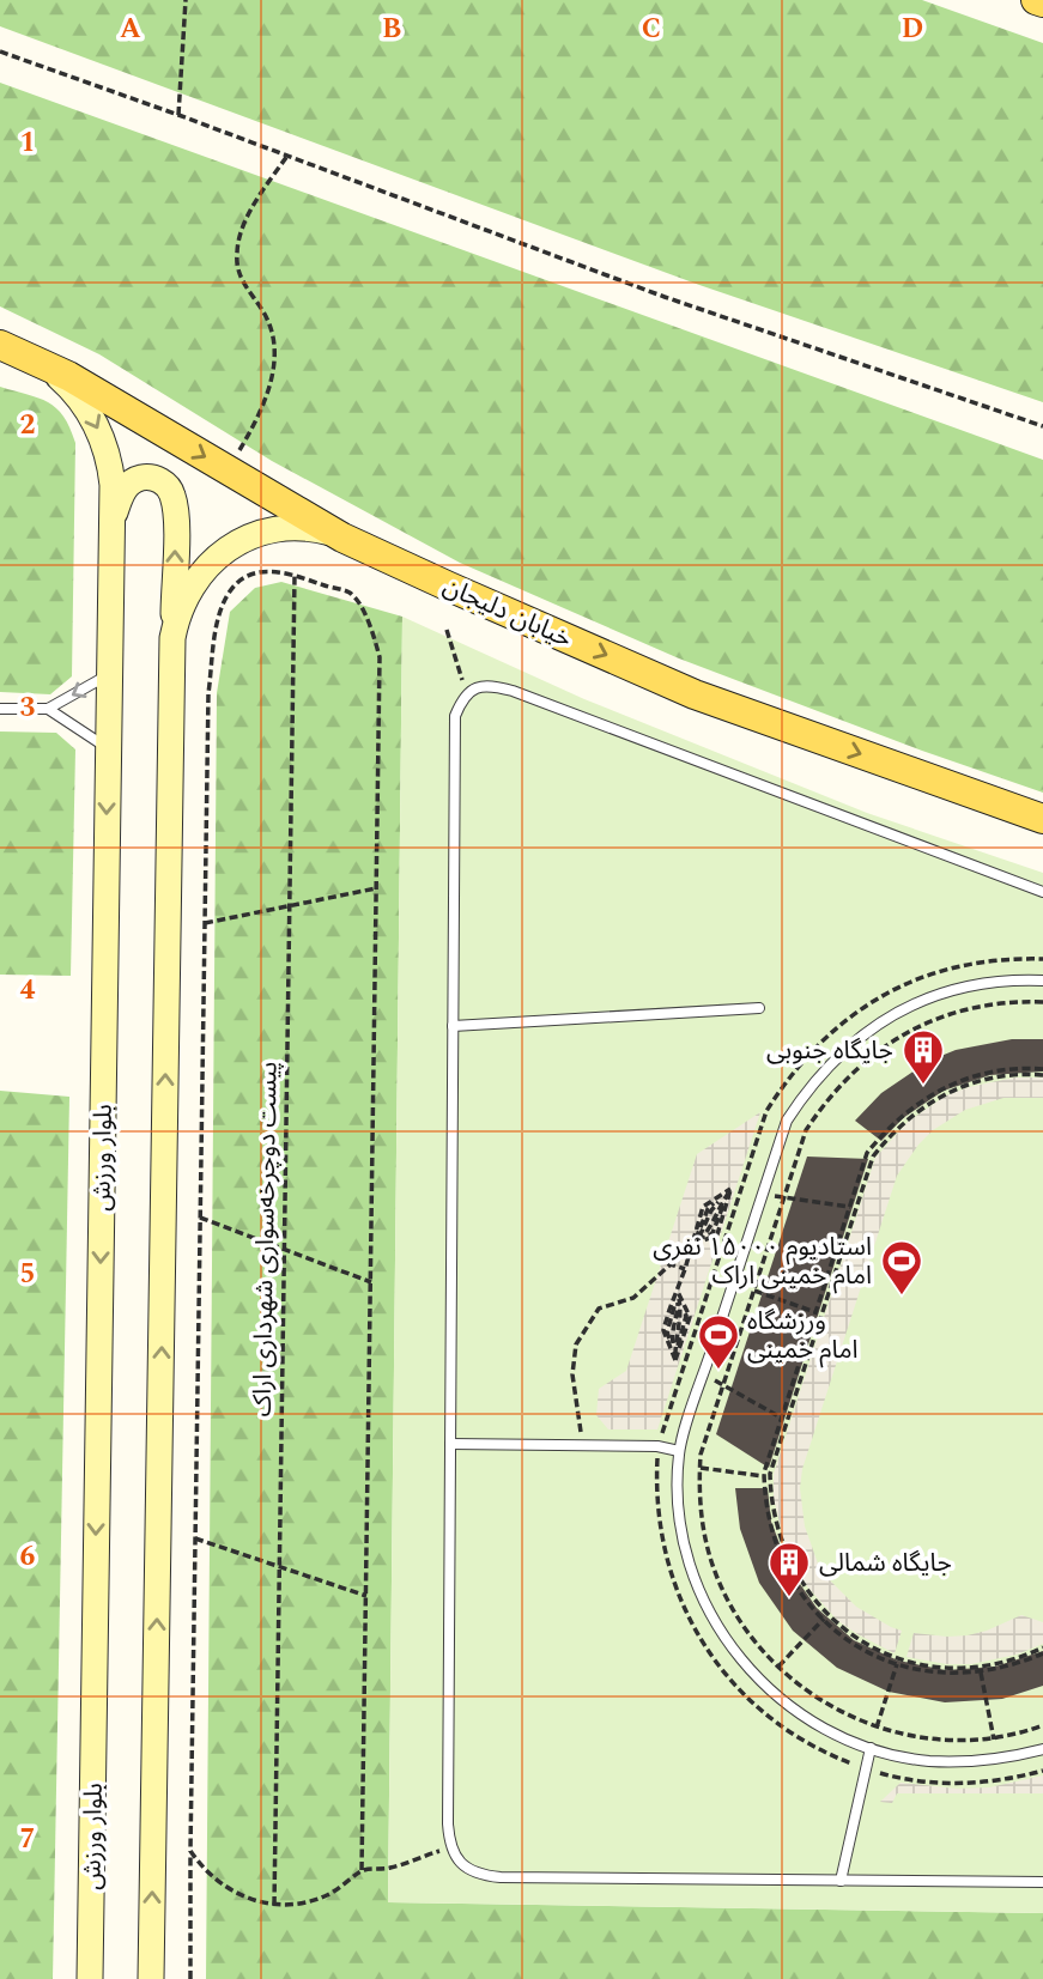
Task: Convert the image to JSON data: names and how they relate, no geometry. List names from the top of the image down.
{
  "streets": {
    "main road": ["خیابان دلیجان", "بلوار ورزش"],
    "path": ["پیست دوچرخه‌سواری شهرداری اراک"]
  },
  "crossings": [
    ["خیابان دلیجان", "بلوار ورزش"]
  ],
  "one_way": ["خیابان دلیجان"],
  "places": {
    "building": ["جایگاه جنوبی", "جایگاه شمالی"],
    "sports": ["استادیوم ۱۵۰۰۰ نفری امام خمینی اراک", "ورزشگاه امام خمینی"]
  },
  "grid": {
    "columns": [
      "A",
      "B",
      "C",
      "D"
    ],
    "rows": [
      "1",
      "2",
      "3",
      "4",
      "5",
      "6",
      "7"
    ]
  }
}
